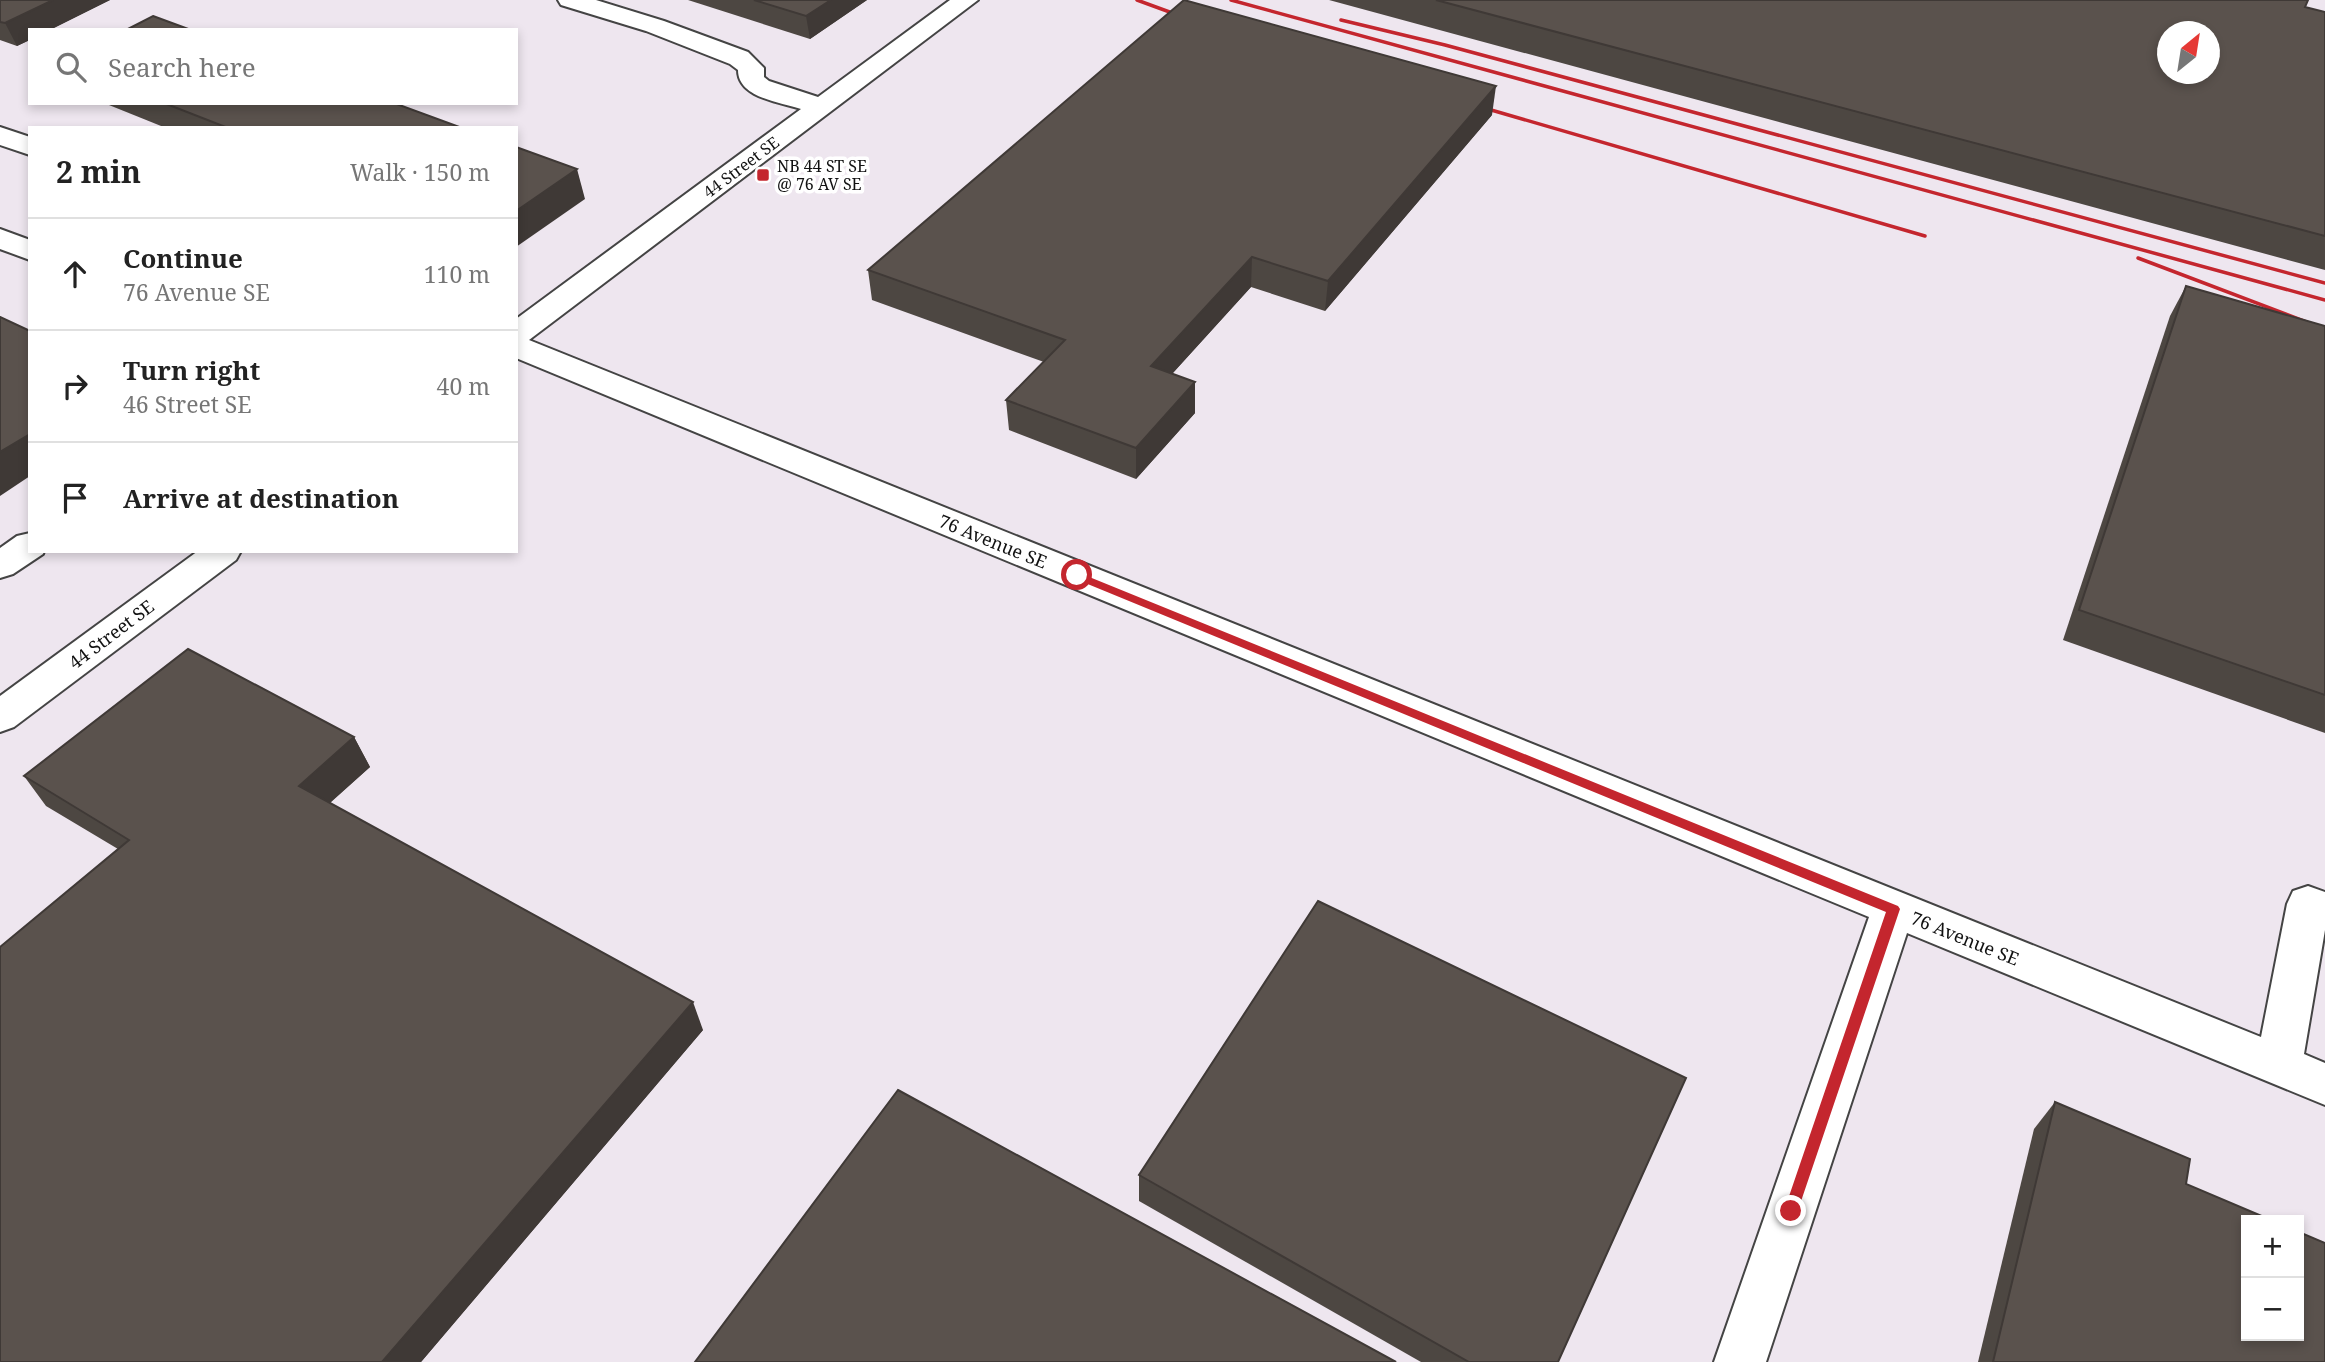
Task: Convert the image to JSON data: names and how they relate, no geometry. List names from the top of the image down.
{
  "streets": {
    "street": ["44 Street SE", "76 Avenue SE"]
  },
  "places": {
    "transit": ["NB 44 ST SE @ 76 AV SE"]
  },
  "north": "top right",
  "page": {
    "search": "Search here",
    "heading": ["2 min", "Walk · 150 m"],
    "list": [
      ["Continue", "76 Avenue SE", "110 m"],
      ["Turn right", "46 Street SE", "40 m"],
      "Arrive at destination"
    ],
    "map_buttons": ["+", "−"]
  }
}
